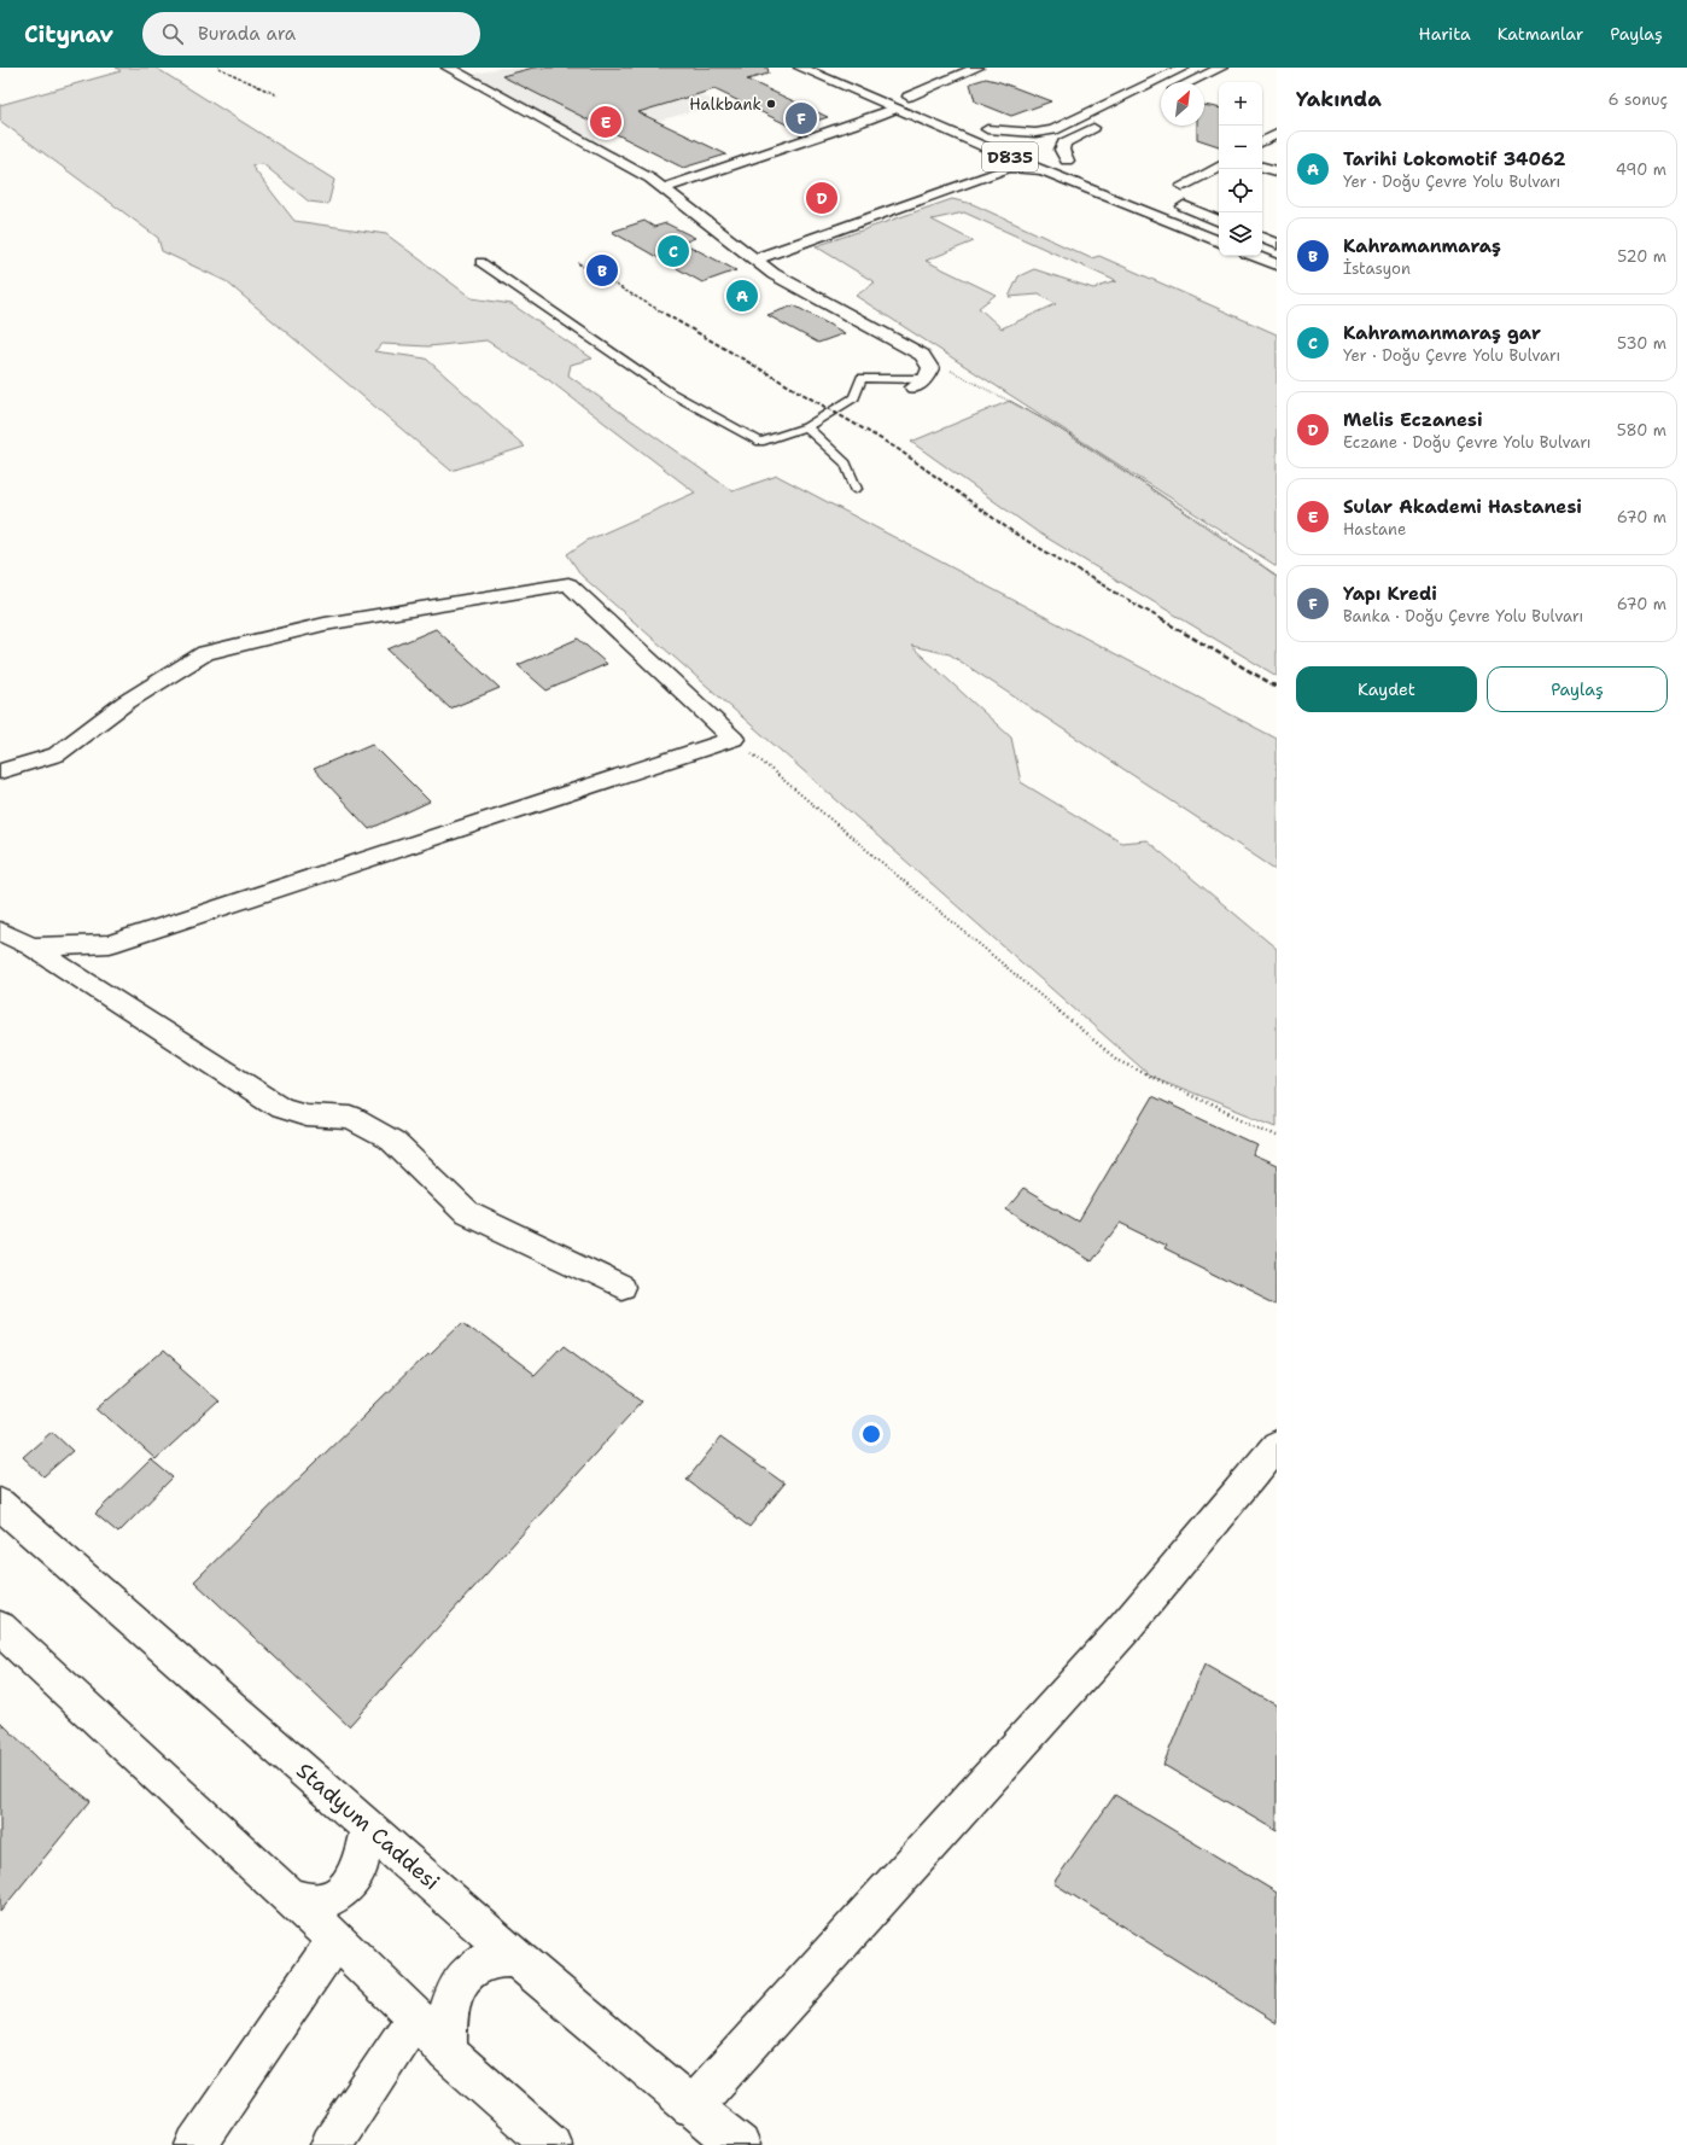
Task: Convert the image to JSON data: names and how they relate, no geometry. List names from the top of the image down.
{
  "streets": {
    "main road": ["D835", "Stadyum Caddesi"]
  },
  "places": ["Halkbank"],
  "north": "top right",
  "page": {
    "header": "Citynav",
    "search": "Burada ara",
    "nav": ["Harita", "Katmanlar", "Paylaş"],
    "heading": ["Yakında", "6 sonuç"],
    "map_buttons": ["+", "−"],
    "pins": [
      "F",
      "E",
      "D",
      "C",
      "B",
      "A"
    ],
    "list": [
      {
        "mark": "A",
        "name": "Tarihi Lokomotif 34062",
        "note": "Yer · Doğu Çevre Yolu Bulvarı",
        "value": "490 m"
      },
      {
        "mark": "B",
        "name": "Kahramanmaraş",
        "note": "İstasyon",
        "value": "520 m"
      },
      {
        "mark": "C",
        "name": "Kahramanmaraş gar",
        "note": "Yer · Doğu Çevre Yolu Bulvarı",
        "value": "530 m"
      },
      {
        "mark": "D",
        "name": "Melis Eczanesi",
        "note": "Eczane · Doğu Çevre Yolu Bulvarı",
        "value": "580 m"
      },
      {
        "mark": "E",
        "name": "Sular Akademi Hastanesi",
        "note": "Hastane",
        "value": "670 m"
      },
      {
        "mark": "F",
        "name": "Yapı Kredi",
        "note": "Banka · Doğu Çevre Yolu Bulvarı",
        "value": "670 m"
      }
    ],
    "buttons": ["Kaydet", "Paylaş"]
  }
}
